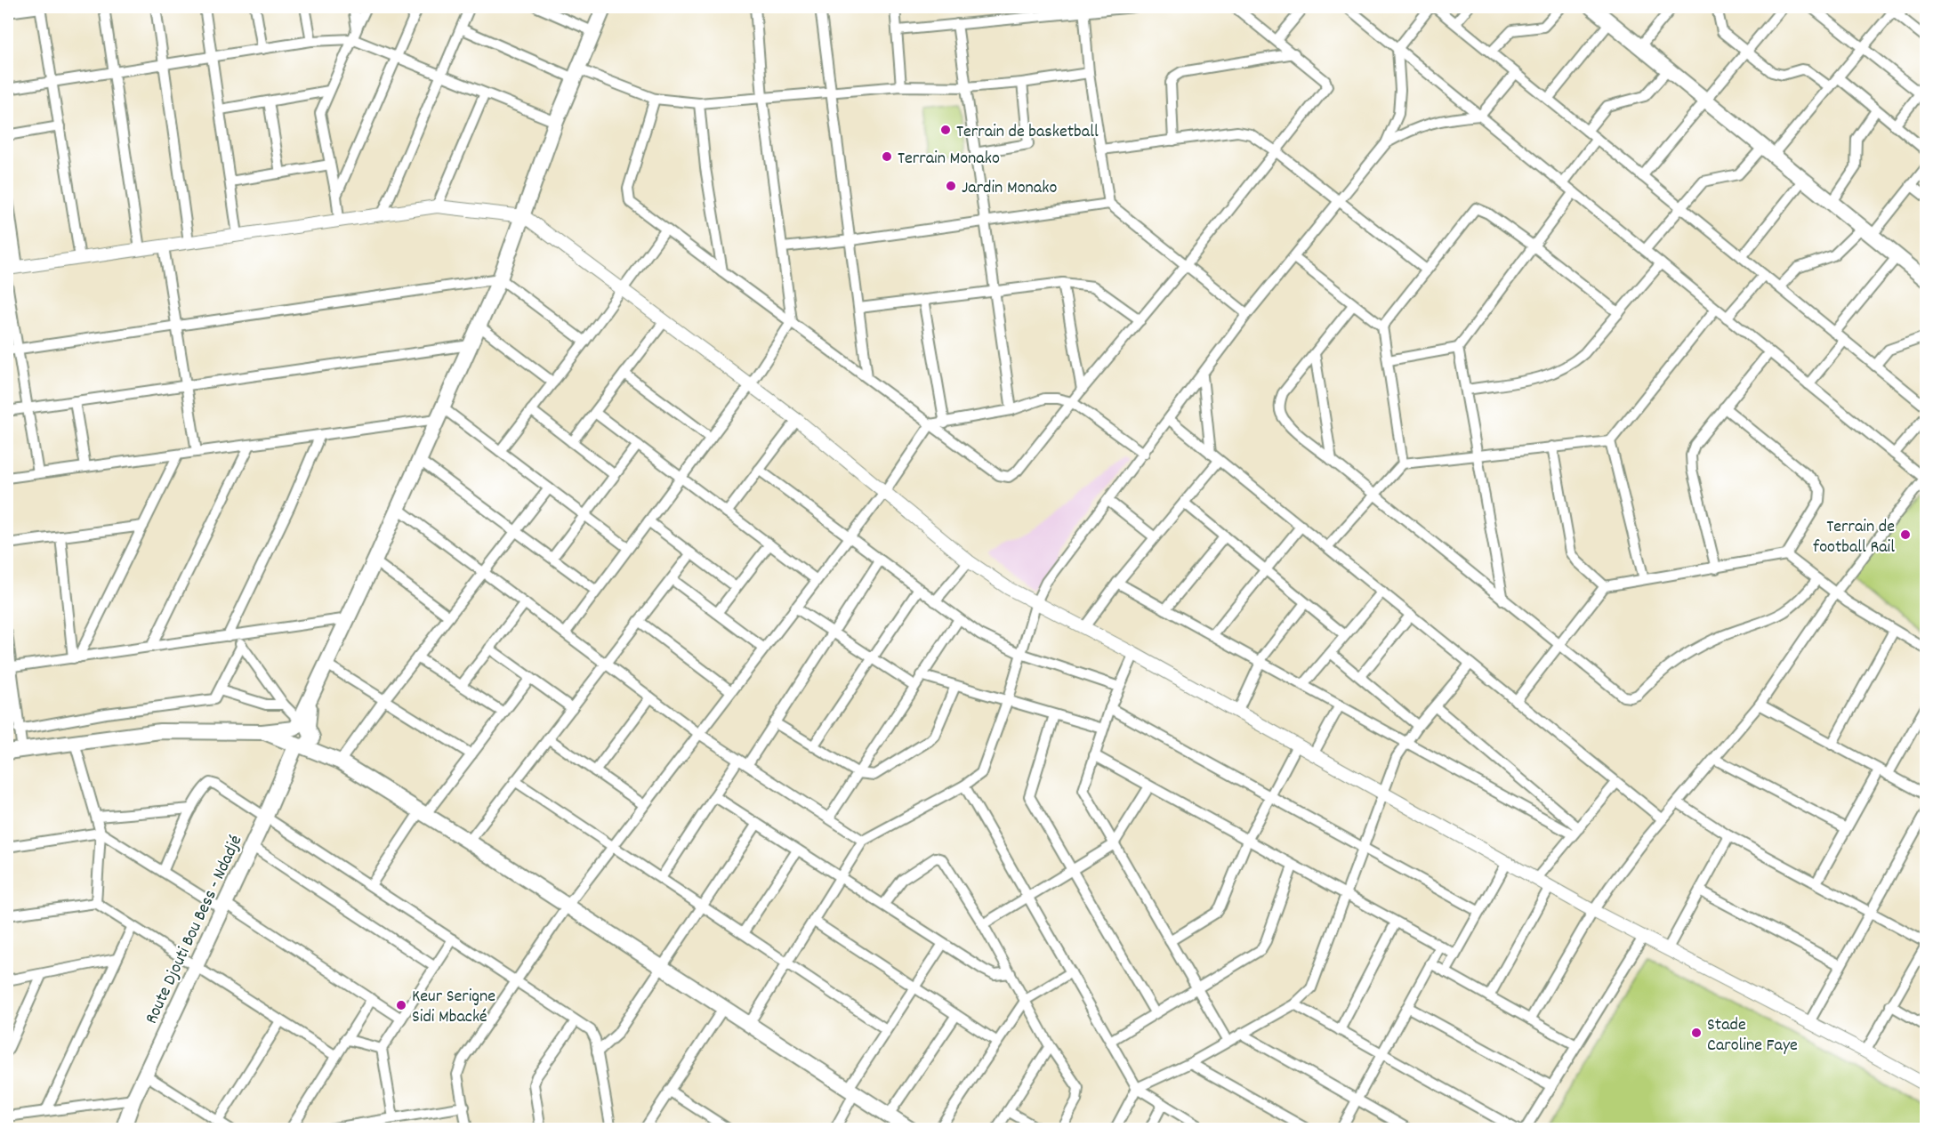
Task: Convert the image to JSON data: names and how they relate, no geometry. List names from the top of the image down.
{
  "streets": {
    "main road": ["Route Djouti Bou Bess - Ndadjé"]
  },
  "places": [
    "Terrain de basketball",
    "Terrain Monako",
    "Jardin Monako",
    "Terrain de football Rail",
    "Keur Serigne Sidi Mbacké",
    "Stade Caroline Faye"
  ]
}
